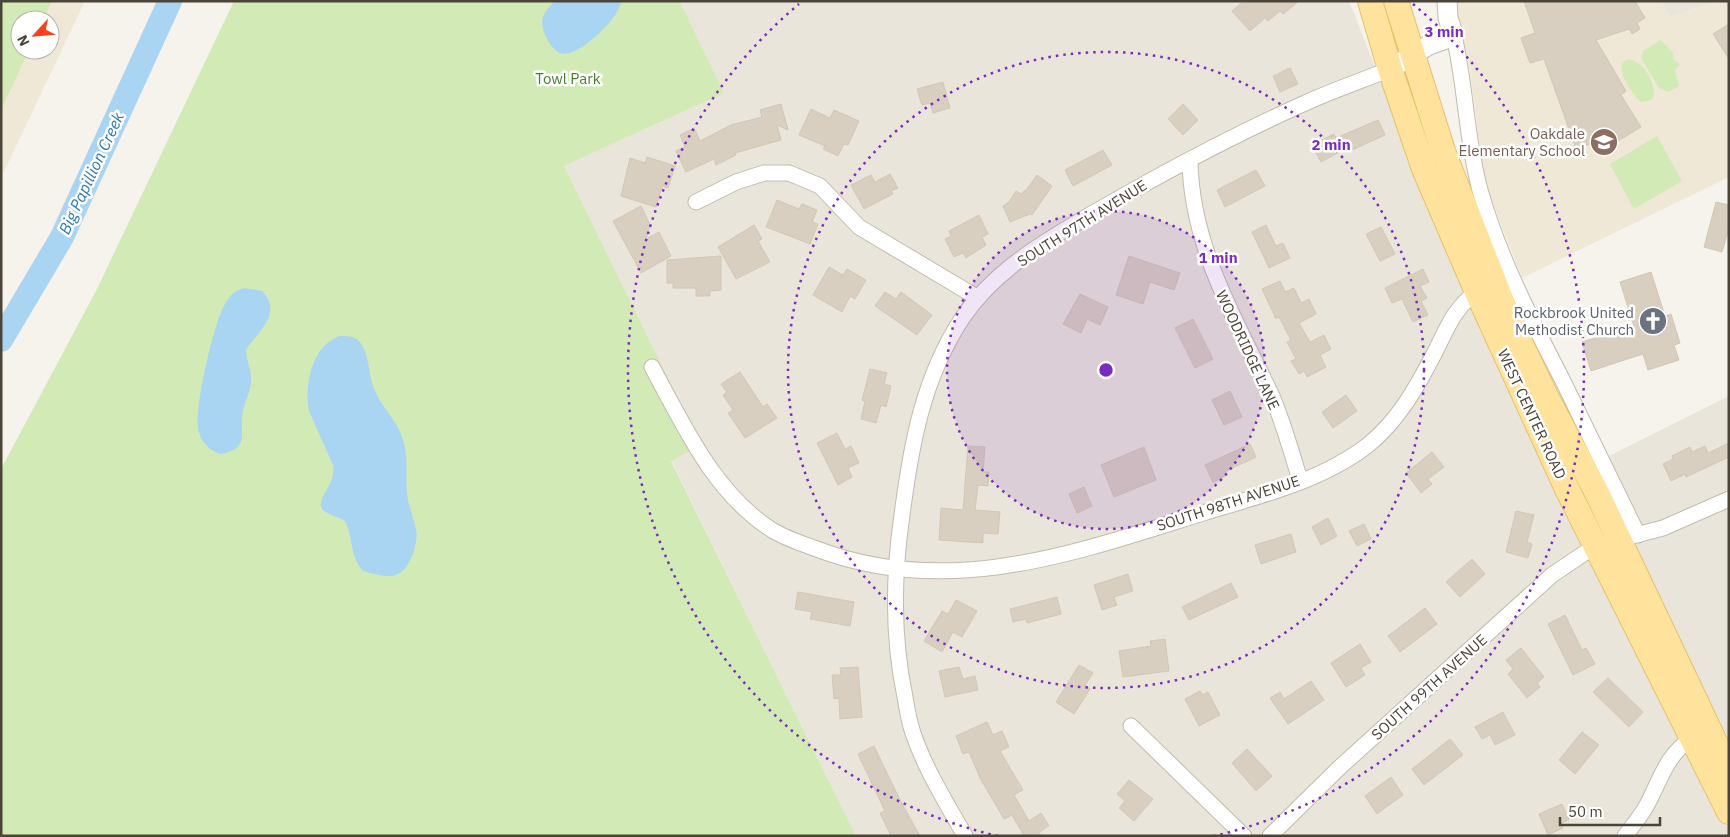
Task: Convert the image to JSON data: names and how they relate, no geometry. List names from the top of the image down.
{
  "streets": {
    "main road": ["WEST CENTER ROAD"],
    "street": [
      "SOUTH 97TH AVENUE",
      "WOODRIDGE LANE",
      "SOUTH 98TH AVENUE",
      "SOUTH 99TH AVENUE"
    ]
  },
  "crossings": [
    ["SOUTH 97TH AVENUE", "WOODRIDGE LANE"],
    ["SOUTH 97TH AVENUE", "WEST CENTER ROAD"],
    ["SOUTH 97TH AVENUE", "SOUTH 98TH AVENUE"],
    ["WOODRIDGE LANE", "SOUTH 98TH AVENUE"],
    ["WEST CENTER ROAD", "SOUTH 98TH AVENUE"],
    ["WEST CENTER ROAD", "SOUTH 99TH AVENUE"]
  ],
  "water": ["Big Papillion Creek"],
  "parks": ["Towl Park"],
  "places": {
    "school or university": ["Oakdale Elementary School"],
    "church": ["Rockbrook United Methodist Church"]
  },
  "scale_bar": "50 m",
  "north": "bottom left",
  "rings": ["3 min", "2 min", "1 min"]
}
